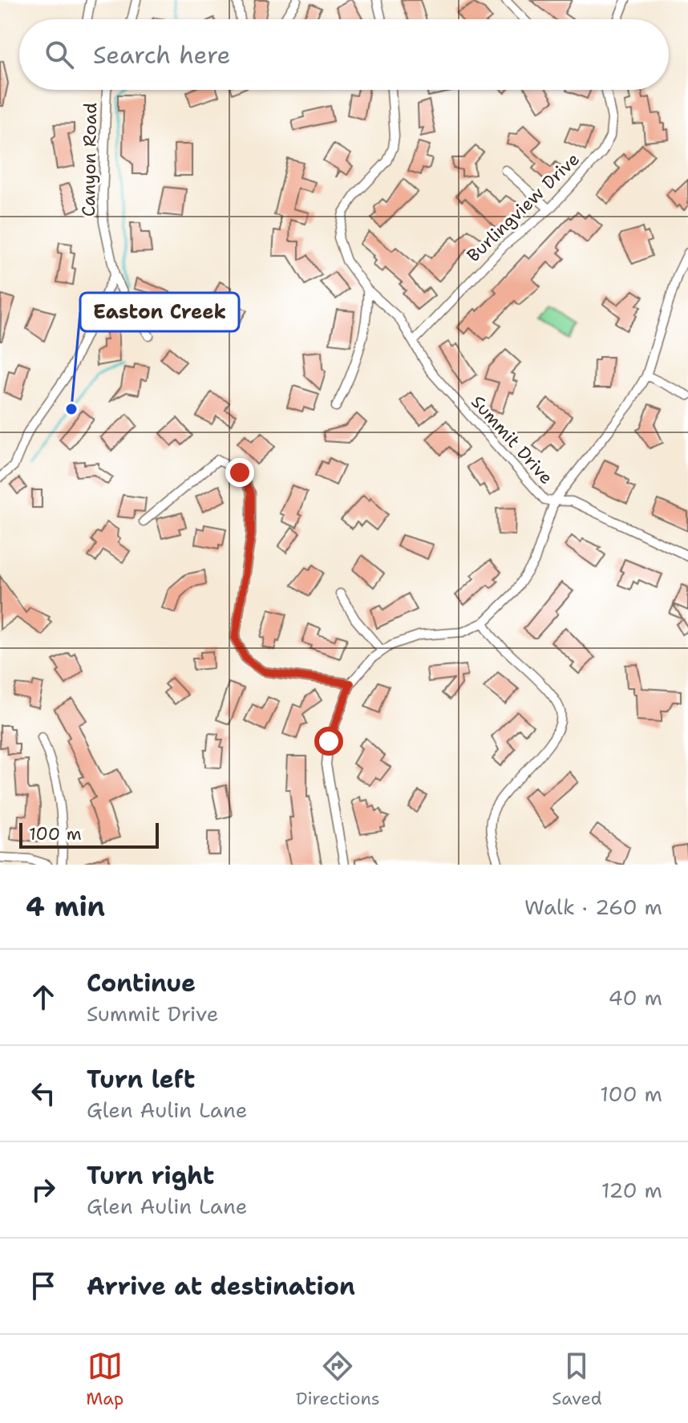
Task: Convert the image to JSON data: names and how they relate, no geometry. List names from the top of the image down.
{
  "streets": {
    "street": ["Canyon Road", "Burlingview Drive", "Summit Drive"]
  },
  "crossings": [
    ["Burlingview Drive", "Summit Drive"]
  ],
  "places": ["Easton Creek"],
  "scale_bar": "100 m",
  "page": {
    "search": "Search here",
    "scale": "100 m",
    "heading": ["4 min", "Walk · 260 m"],
    "list": [
      ["Continue", "Summit Drive", "40 m"],
      ["Turn left", "Glen Aulin Lane", "100 m"],
      ["Turn right", "Glen Aulin Lane", "120 m"],
      "Arrive at destination"
    ],
    "nav": ["Map", "Directions", "Saved"]
  }
}
